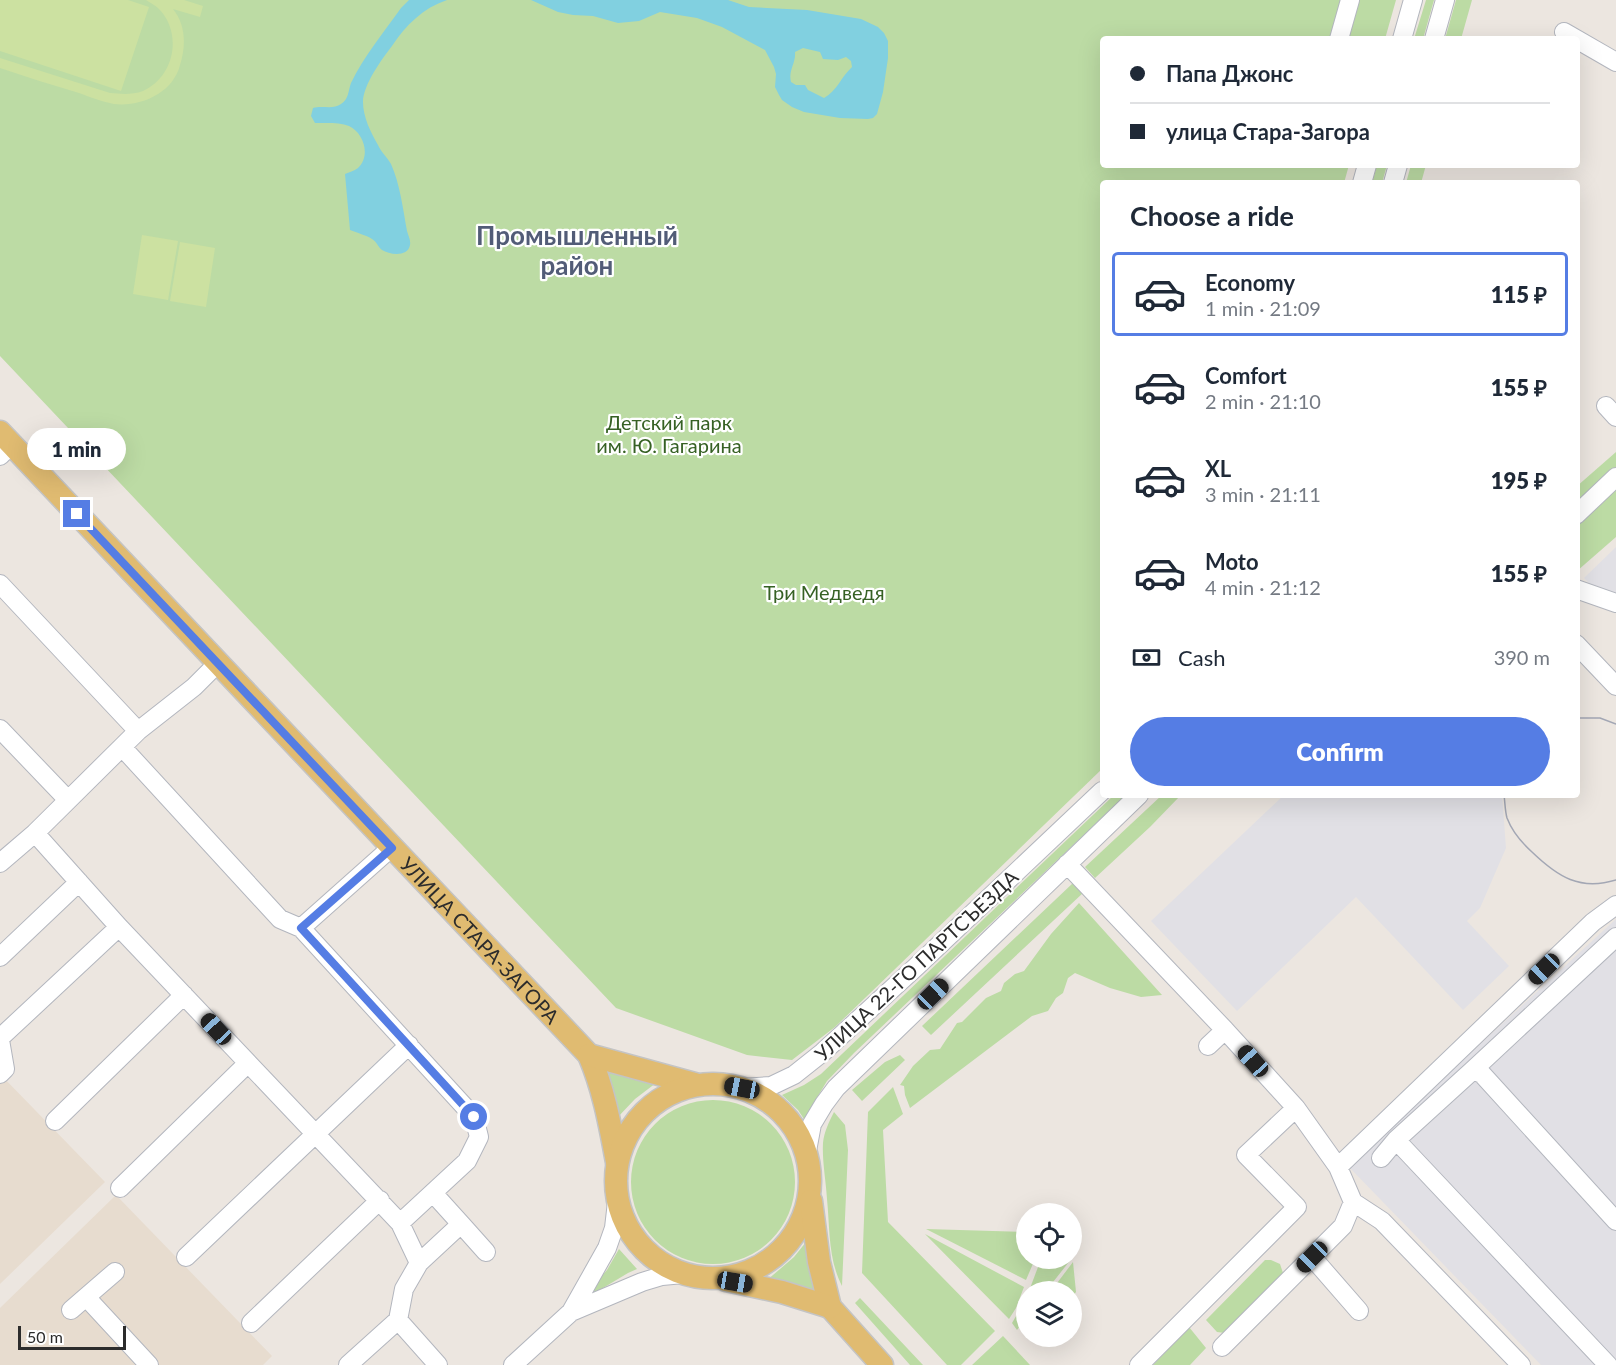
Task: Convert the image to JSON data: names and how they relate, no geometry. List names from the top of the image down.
{
  "streets": {
    "main road": ["УЛИЦА СТАРА-ЗАГОРА"],
    "street": ["УЛИЦА 22-ГО ПАРТСЪЕЗДА"]
  },
  "crossings": [
    ["УЛИЦА СТАРА-ЗАГОРА", "УЛИЦА 22-ГО ПАРТСЪЕЗДА"]
  ],
  "districts": ["Промышленный район"],
  "parks": ["Детский парк им. Ю. Гагарина", "Три Медведя"],
  "scale_bar": "50 m",
  "page": {
    "banner": ["Папа Джонс", "улица Стара-Загора"],
    "heading": "Choose a ride",
    "list": [
      {
        "name": "Economy",
        "note": "1 min · 21:09",
        "value": "115 ₽"
      },
      {
        "name": "Comfort",
        "note": "2 min · 21:10",
        "value": "155 ₽"
      },
      {
        "name": "XL",
        "note": "3 min · 21:11",
        "value": "195 ₽"
      },
      {
        "name": "Moto",
        "note": "4 min · 21:12",
        "value": "155 ₽"
      }
    ],
    "bubble": "1 min",
    "pay": ["Cash", "390 m"],
    "buttons": "Confirm",
    "scale": "50 m"
  }
}
